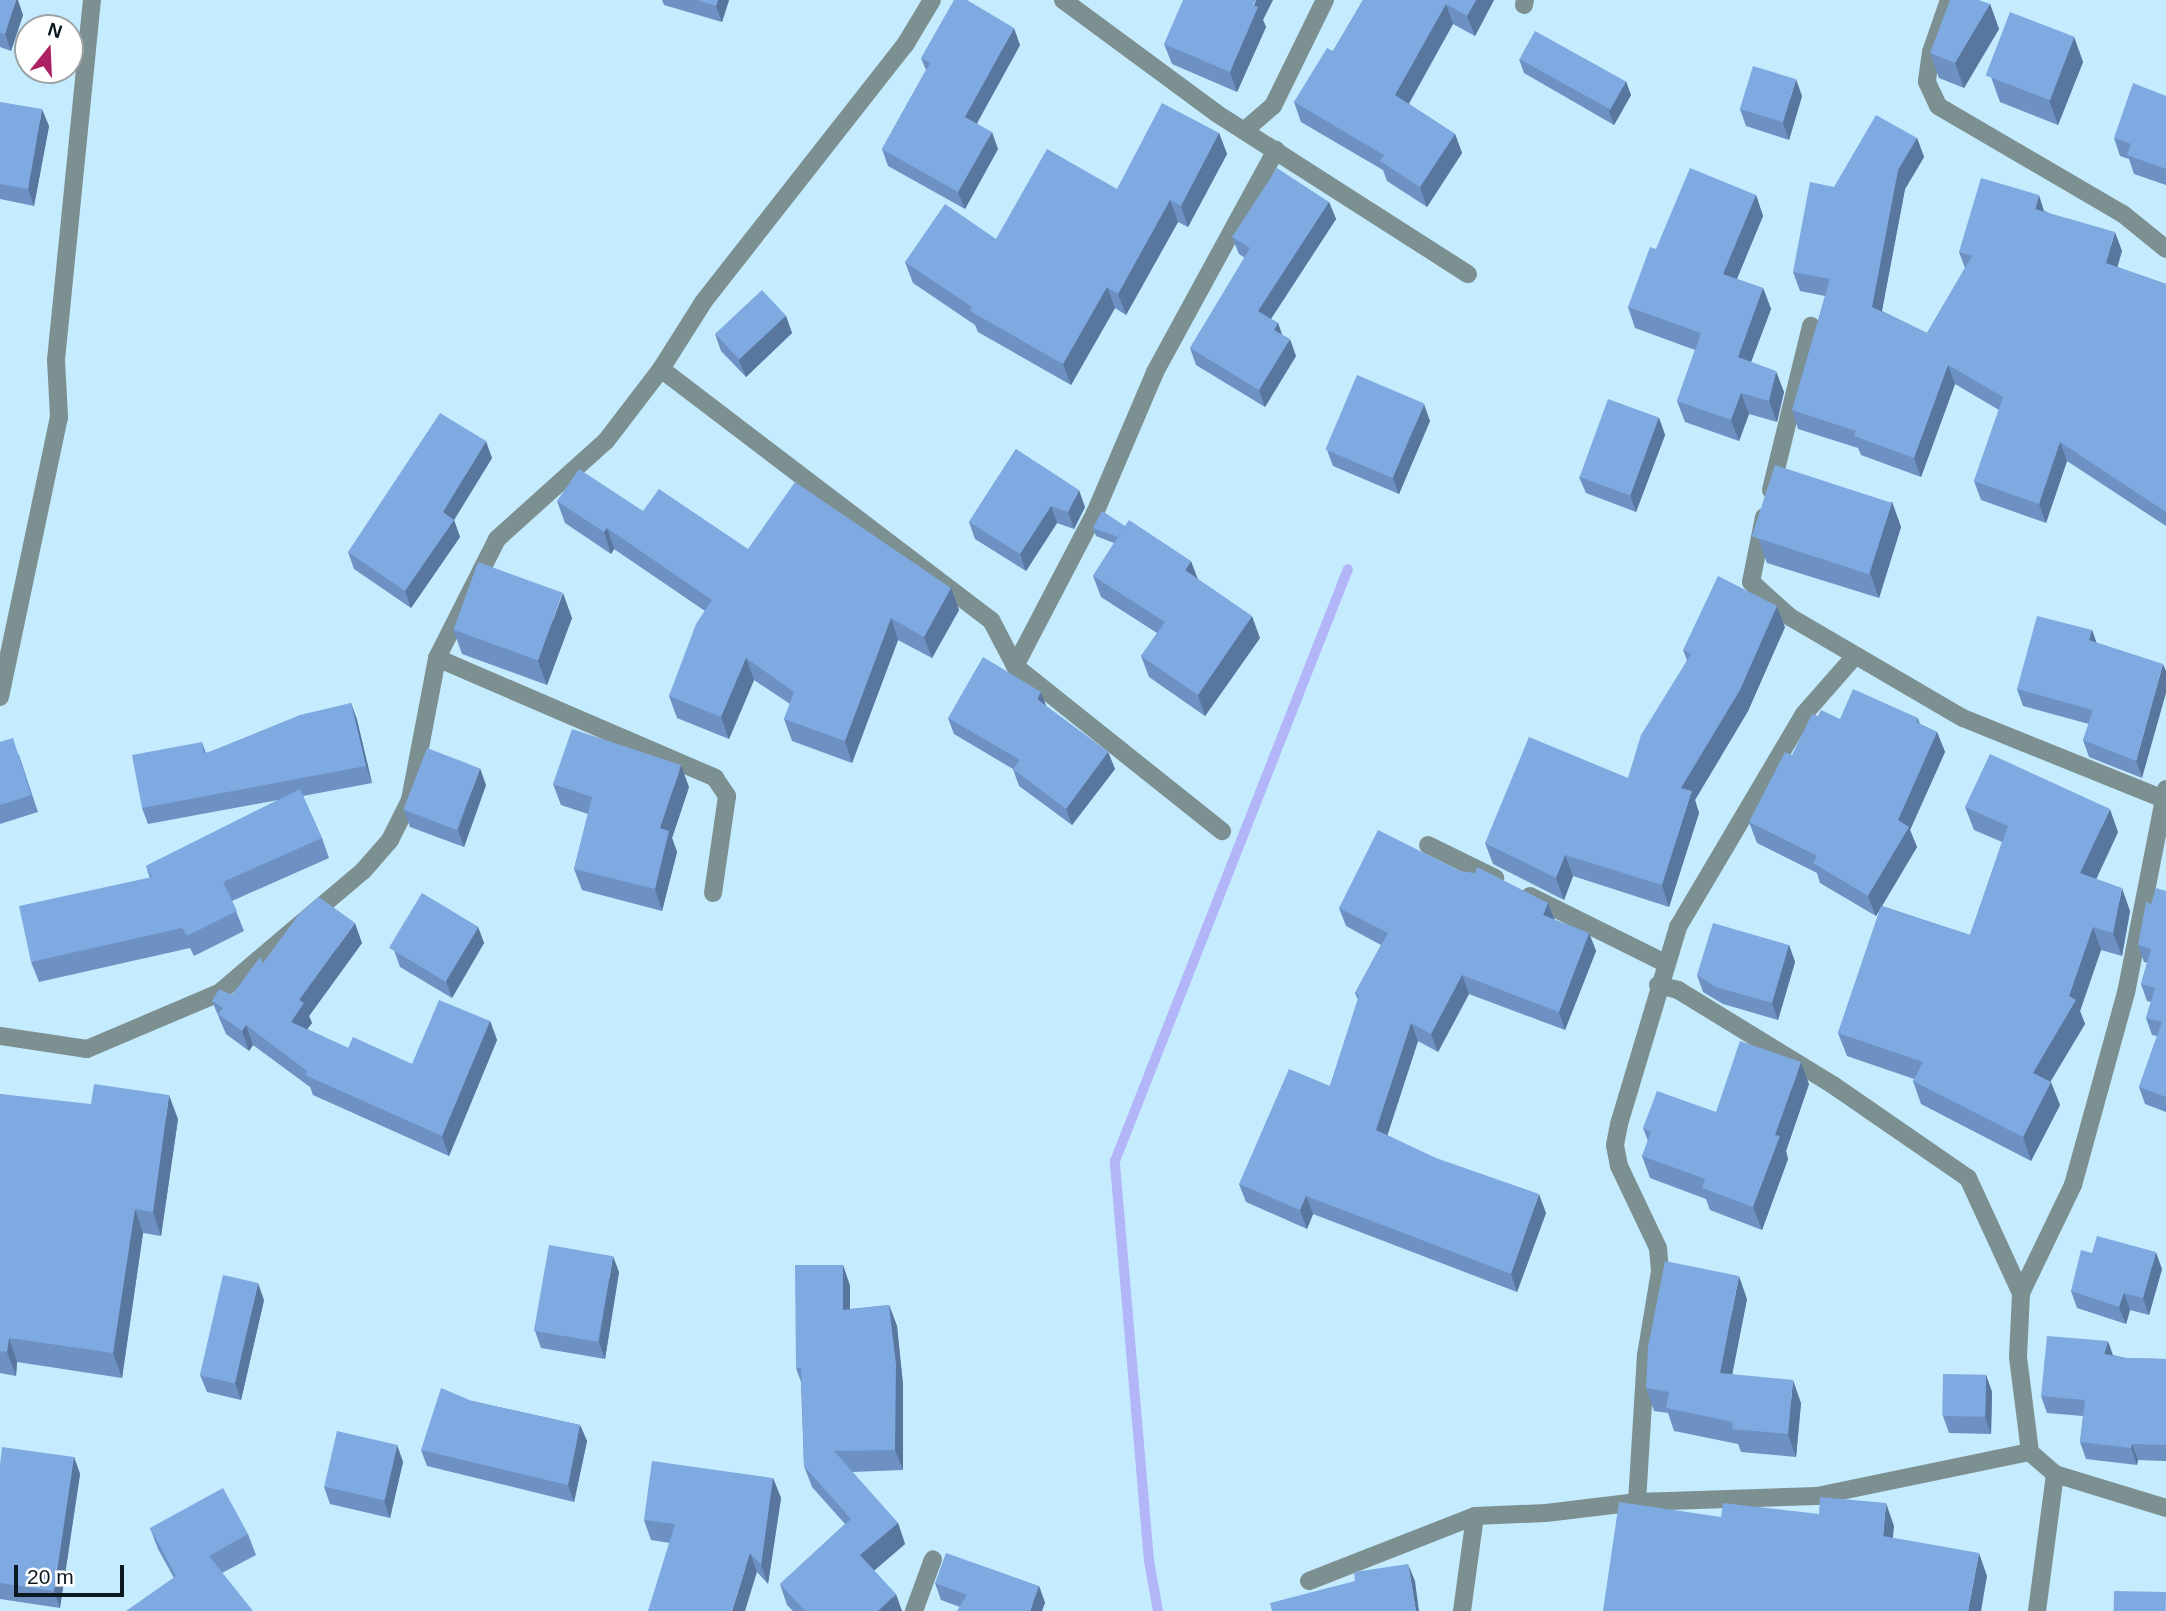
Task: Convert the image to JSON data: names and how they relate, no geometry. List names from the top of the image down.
{
  "scale_bar": "20 m",
  "north": "top"
}
